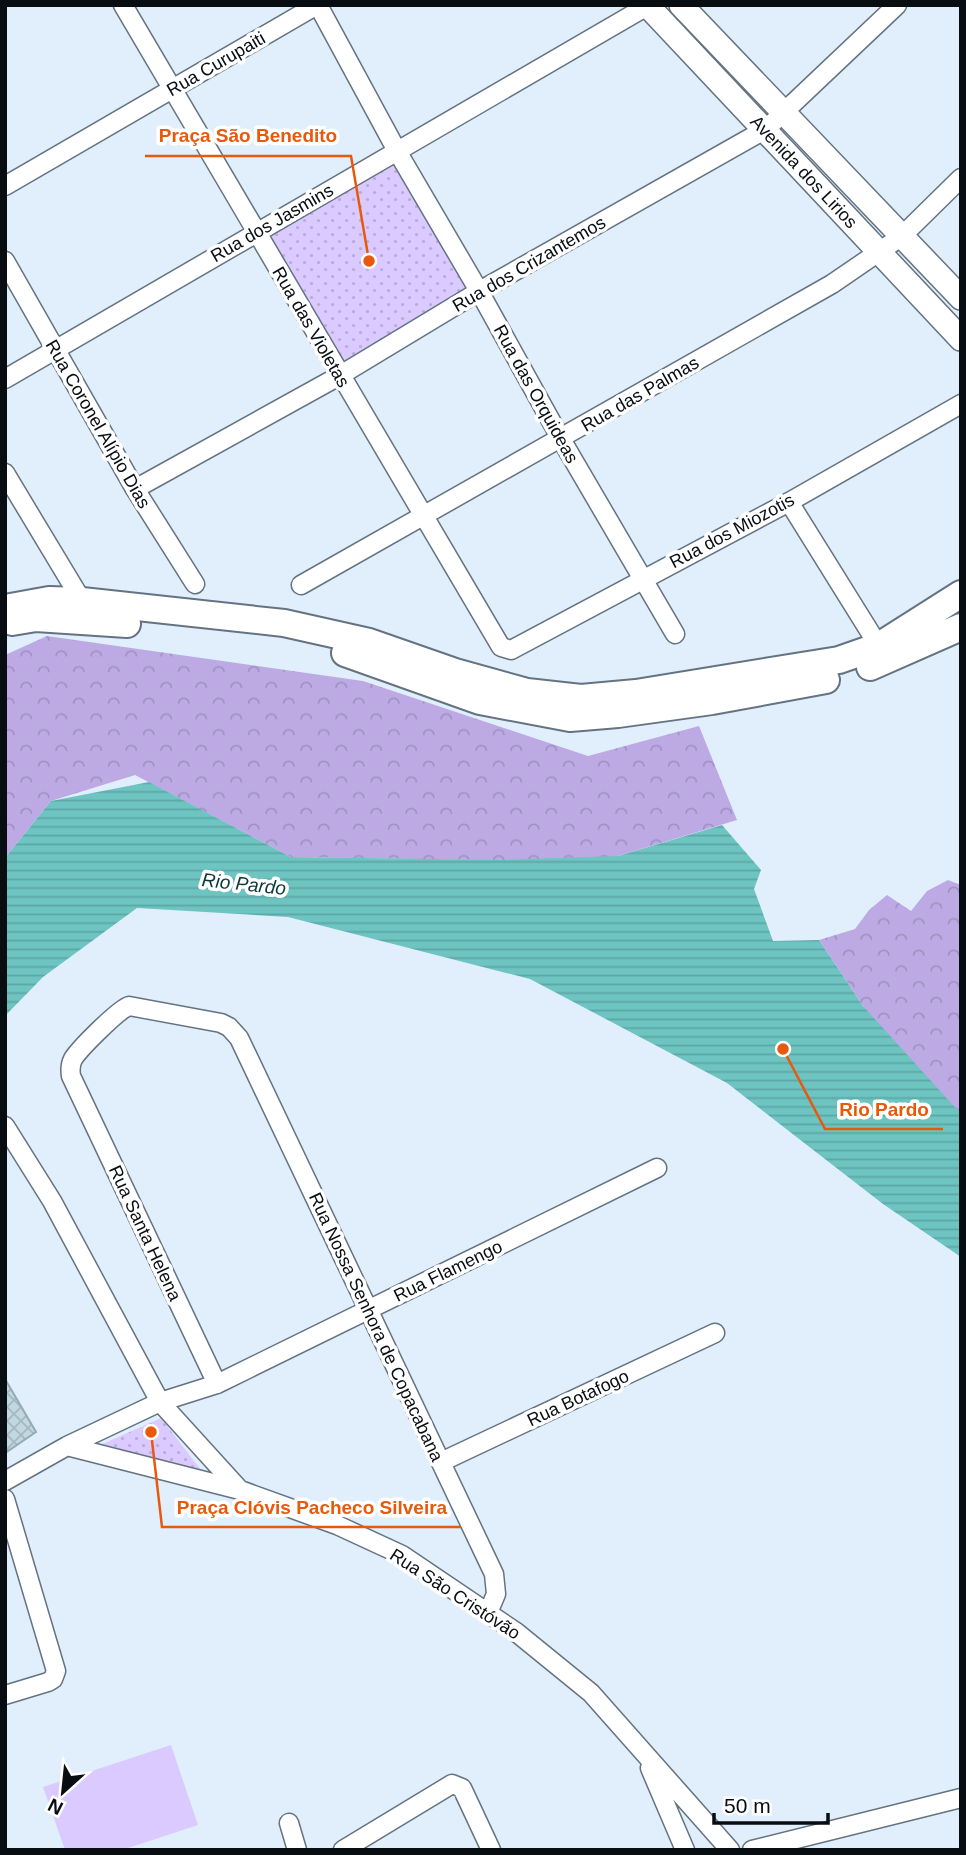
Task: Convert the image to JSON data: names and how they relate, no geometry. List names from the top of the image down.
{
  "streets": {
    "street": [
      "Rua Curupaiti",
      "Avenida dos Lirios",
      "Rua dos Jasmins",
      "Rua dos Crizantemos",
      "Rua das Violetas",
      "Rua das Orquideas",
      "Rua das Palmas",
      "Rua Coronel Alípio Dias",
      "Rua dos Miozotis",
      "Rua Santa Helena",
      "Rua Flamengo",
      "Rua Nossa Senhora de Copacabana",
      "Rua Botafogo",
      "Rua São Cristóvão"
    ]
  },
  "crossings": [
    ["Rua Curupaiti", "Rua das Violetas"],
    ["Rua Curupaiti", "Rua das Orquideas"],
    ["Avenida dos Lirios", "Rua dos Jasmins"],
    ["Avenida dos Lirios", "Rua dos Crizantemos"],
    ["Avenida dos Lirios", "Rua das Palmas"],
    ["Rua dos Jasmins", "Rua das Violetas"],
    ["Rua dos Jasmins", "Rua das Orquideas"],
    ["Rua dos Jasmins", "Rua Coronel Alípio Dias"],
    ["Rua dos Crizantemos", "Rua das Violetas"],
    ["Rua dos Crizantemos", "Rua das Orquideas"],
    ["Rua dos Crizantemos", "Rua Coronel Alípio Dias"],
    ["Rua das Violetas", "Rua das Palmas"],
    ["Rua das Violetas", "Rua dos Miozotis"],
    ["Rua das Orquideas", "Rua das Palmas"],
    ["Rua das Orquideas", "Rua dos Miozotis"],
    ["Rua Santa Helena", "Rua Flamengo"],
    ["Rua Santa Helena", "Rua Nossa Senhora de Copacabana"],
    ["Rua Flamengo", "Rua Nossa Senhora de Copacabana"],
    ["Rua Flamengo", "Rua São Cristóvão"],
    ["Rua Nossa Senhora de Copacabana", "Rua Botafogo"],
    ["Rua Nossa Senhora de Copacabana", "Rua São Cristóvão"]
  ],
  "water": ["Rio Pardo"],
  "places": ["Praça São Benedito", "Rio Pardo", "Praça Clóvis Pacheco Silveira"],
  "scale_bar": "50 m",
  "north": "bottom left"
}
